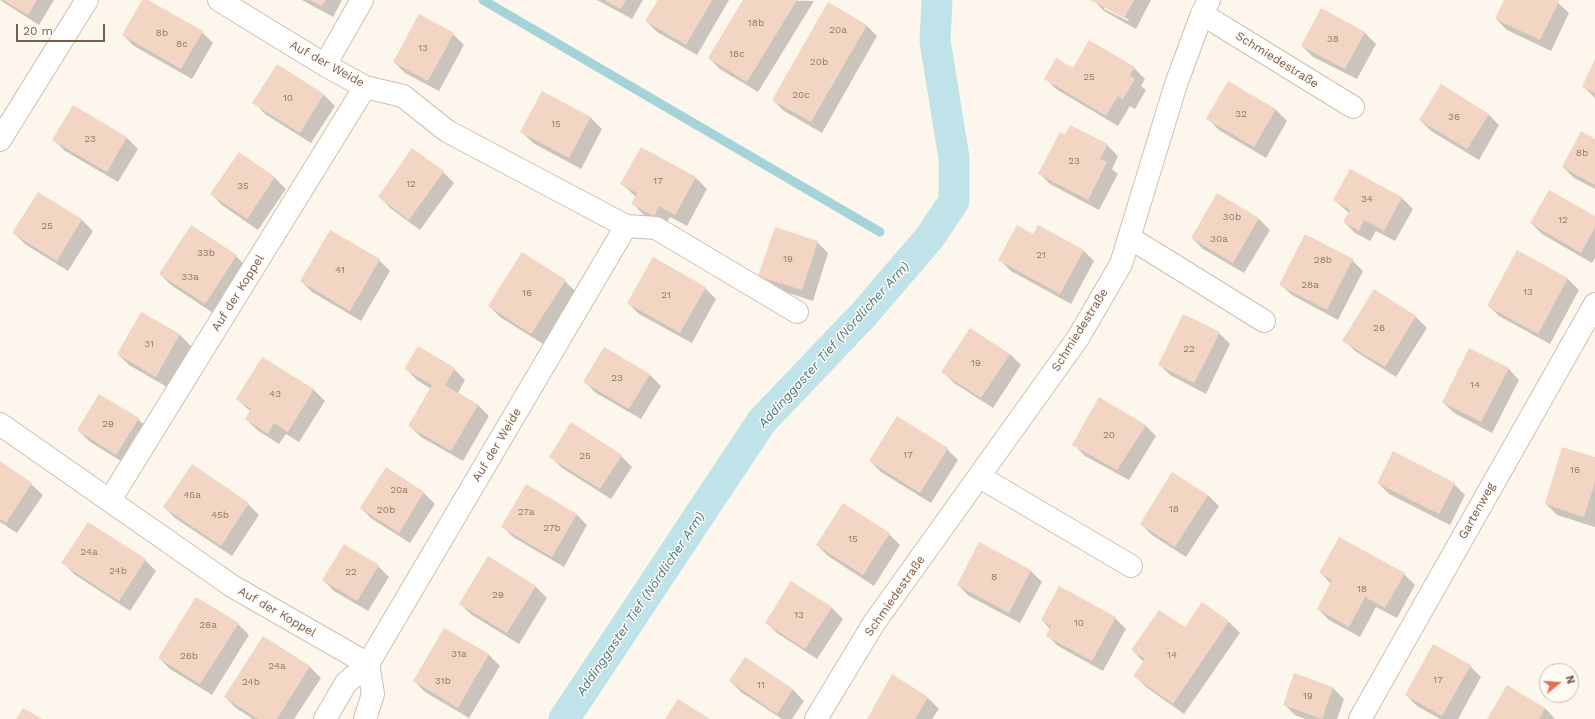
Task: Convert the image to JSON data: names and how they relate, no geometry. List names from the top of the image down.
{
  "streets": {
    "street": [
      "Schmiedestraße",
      "Auf der Weide",
      "Auf der Koppel",
      "Gartenweg"
    ]
  },
  "crossings": [
    ["Auf der Weide", "Auf der Koppel"]
  ],
  "water": ["Addinggaster Tief (Nördlicher Arm)"],
  "house_numbers": [
    "18b",
    "20a",
    "8b",
    "38",
    "8c",
    "13",
    "18c",
    "20b",
    "25",
    "20c",
    "10",
    "32",
    "36",
    "15",
    "23",
    "8b",
    "23",
    "17",
    "12",
    "35",
    "34",
    "30b",
    "12",
    "25",
    "30a",
    "33b",
    "21",
    "19",
    "28b",
    "41",
    "33a",
    "28a",
    "13",
    "16",
    "21",
    "26",
    "31",
    "22",
    "19",
    "23",
    "14",
    "43",
    "29",
    "20",
    "17",
    "25",
    "16",
    "20a",
    "45a",
    "18",
    "20b",
    "27a",
    "45b",
    "27b",
    "15",
    "24a",
    "24b",
    "22",
    "8",
    "18",
    "29",
    "13",
    "10",
    "26a",
    "31a",
    "14",
    "26b",
    "24a",
    "17",
    "31b",
    "24b",
    "11",
    "19"
  ],
  "scale_bar": "20 m",
  "north": "right"
}
